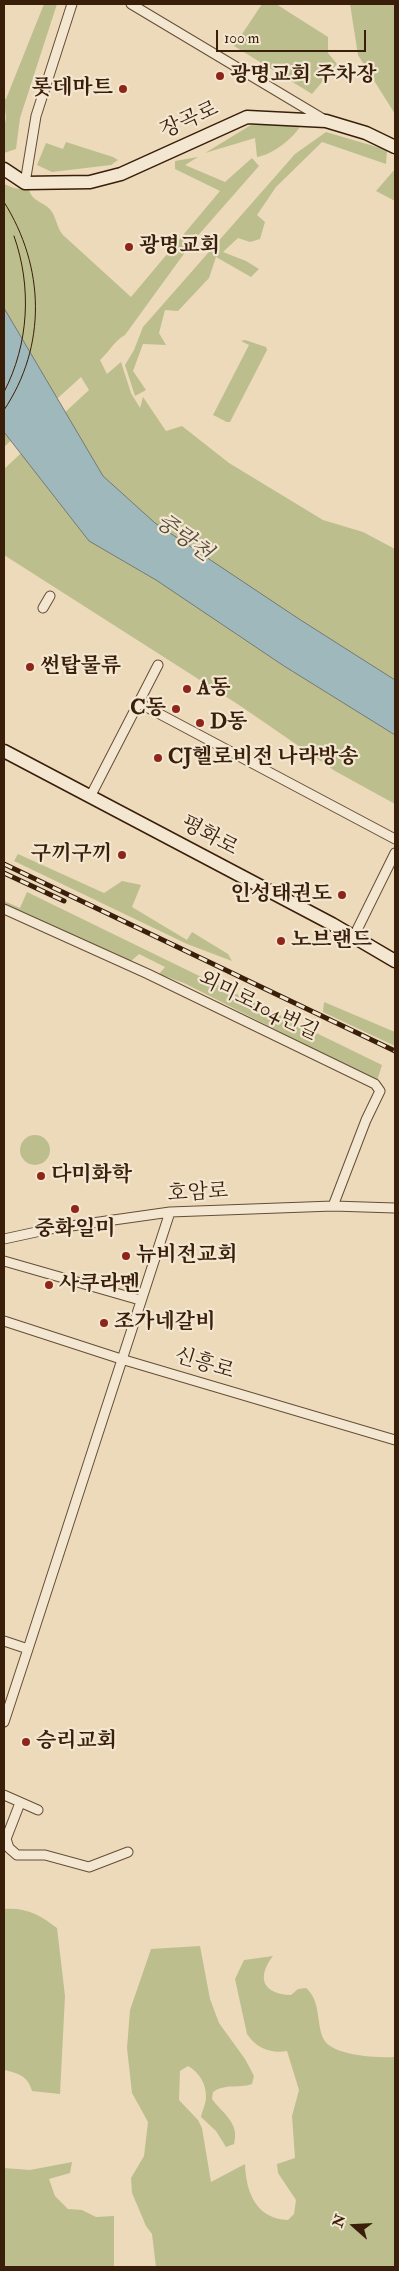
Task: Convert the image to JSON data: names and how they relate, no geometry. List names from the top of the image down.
{
  "streets": {
    "main road": ["장곡로", "평화로"],
    "street": ["외미로104번길", "호암로", "신흥로"]
  },
  "crossings": [
    ["외미로104번길", "호암로"]
  ],
  "water": ["중랑천"],
  "places": [
    "광명교회 주차장",
    "롯데마트",
    "광명교회",
    "썬탑물류",
    "A동",
    "C동",
    "D동",
    "CJ헬로비전 나라방송",
    "구끼구끼",
    "인성태권도",
    "노브랜드",
    "다미화학",
    "중화일미",
    "뉴비전교회",
    "사쿠라멘",
    "조가네갈비",
    "승리교회"
  ],
  "scale_bar": "100 m",
  "north": "left"
}
